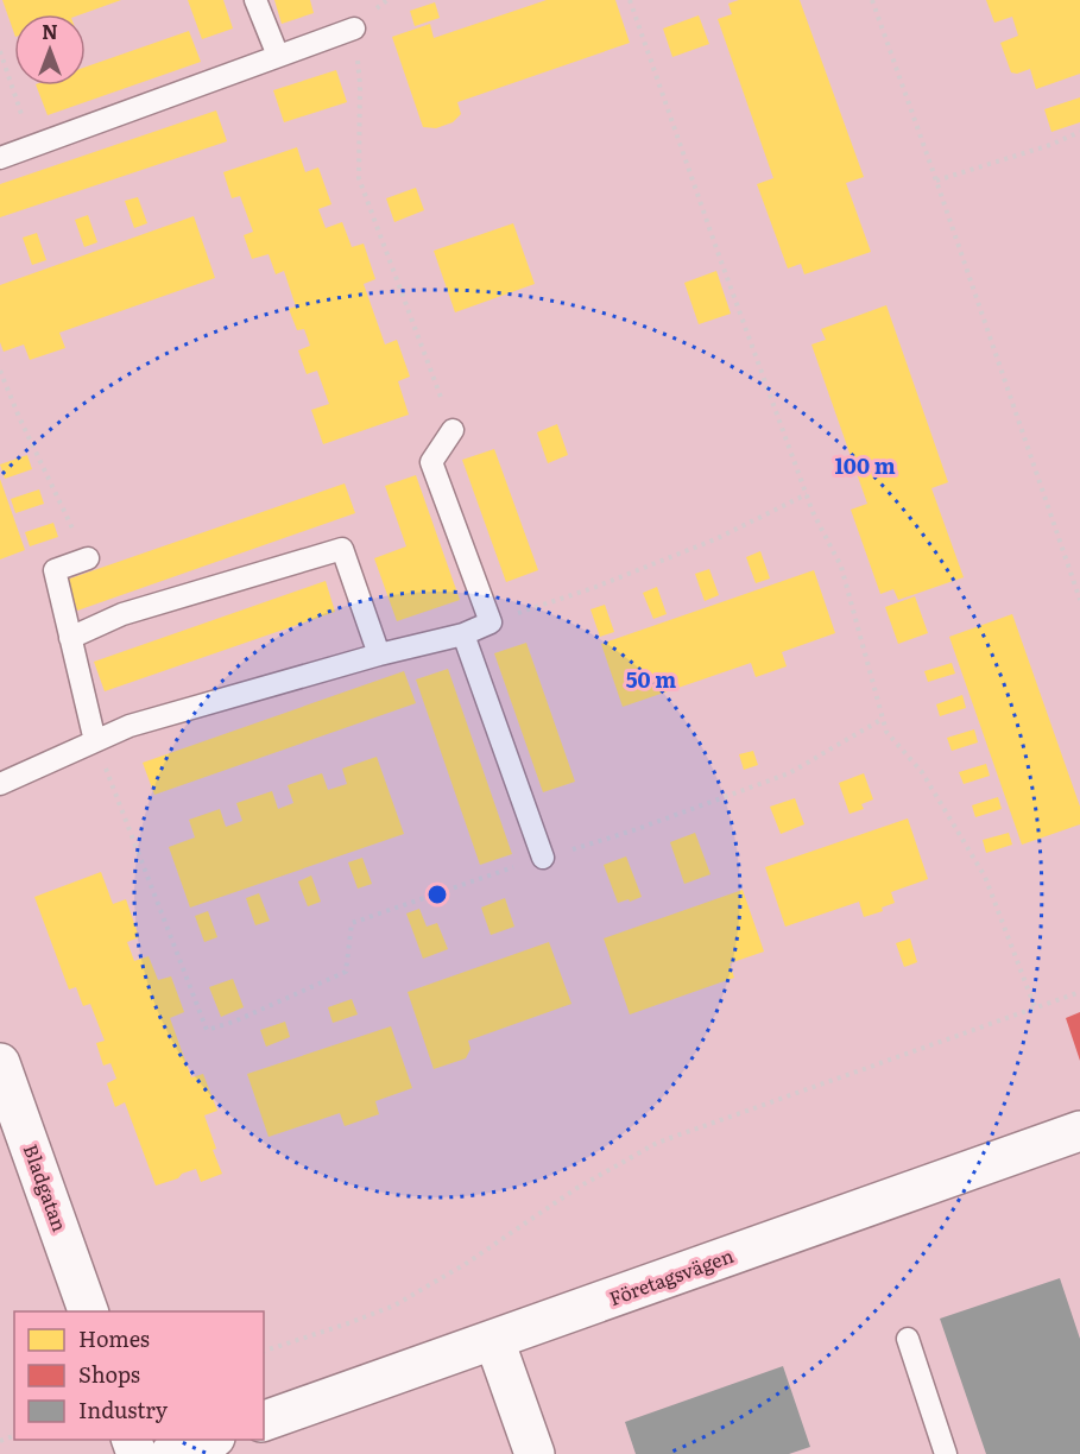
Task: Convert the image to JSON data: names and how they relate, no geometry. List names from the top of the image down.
{
  "streets": {
    "street": ["Bladgatan", "Företagsvägen"]
  },
  "legend": ["Homes", "Shops", "Industry"],
  "north": "top",
  "rings": ["100 m", "50 m"]
}
